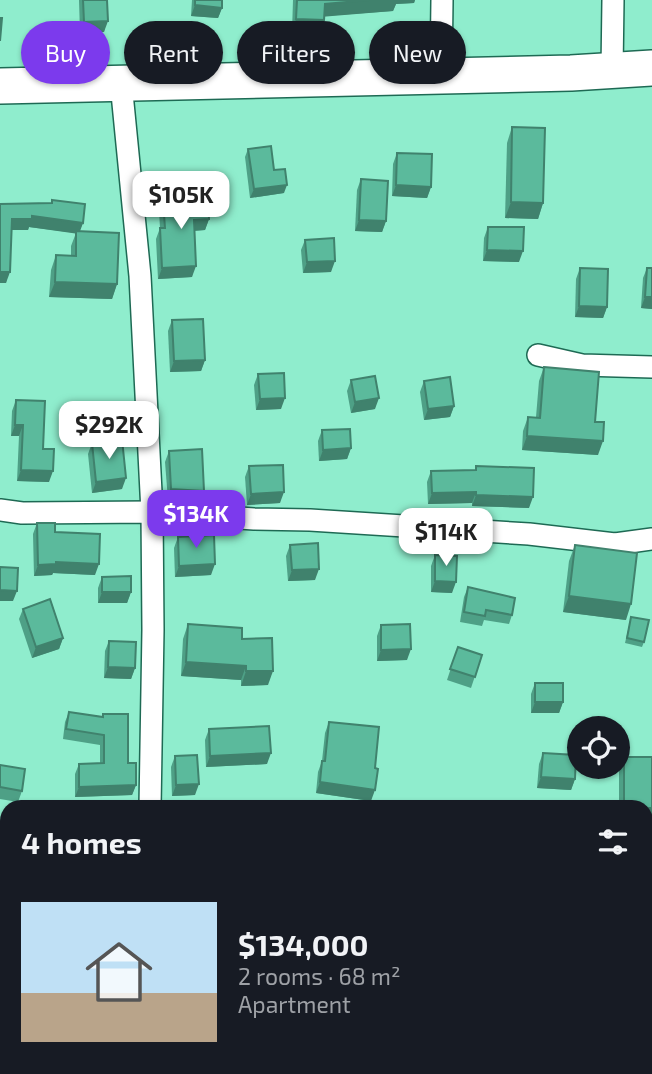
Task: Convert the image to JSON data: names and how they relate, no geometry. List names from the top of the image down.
{
  "page": {
    "chip": [
      "Buy",
      "Rent",
      "Filters",
      "New"
    ],
    "price": [
      "$105K",
      "$292K",
      "$134K",
      "$114K"
    ],
    "heading": "4 homes",
    "list": [
      {
        "name": "$134,000",
        "note": "2 rooms · 68 m² · Apartment"
      }
    ]
  }
}
